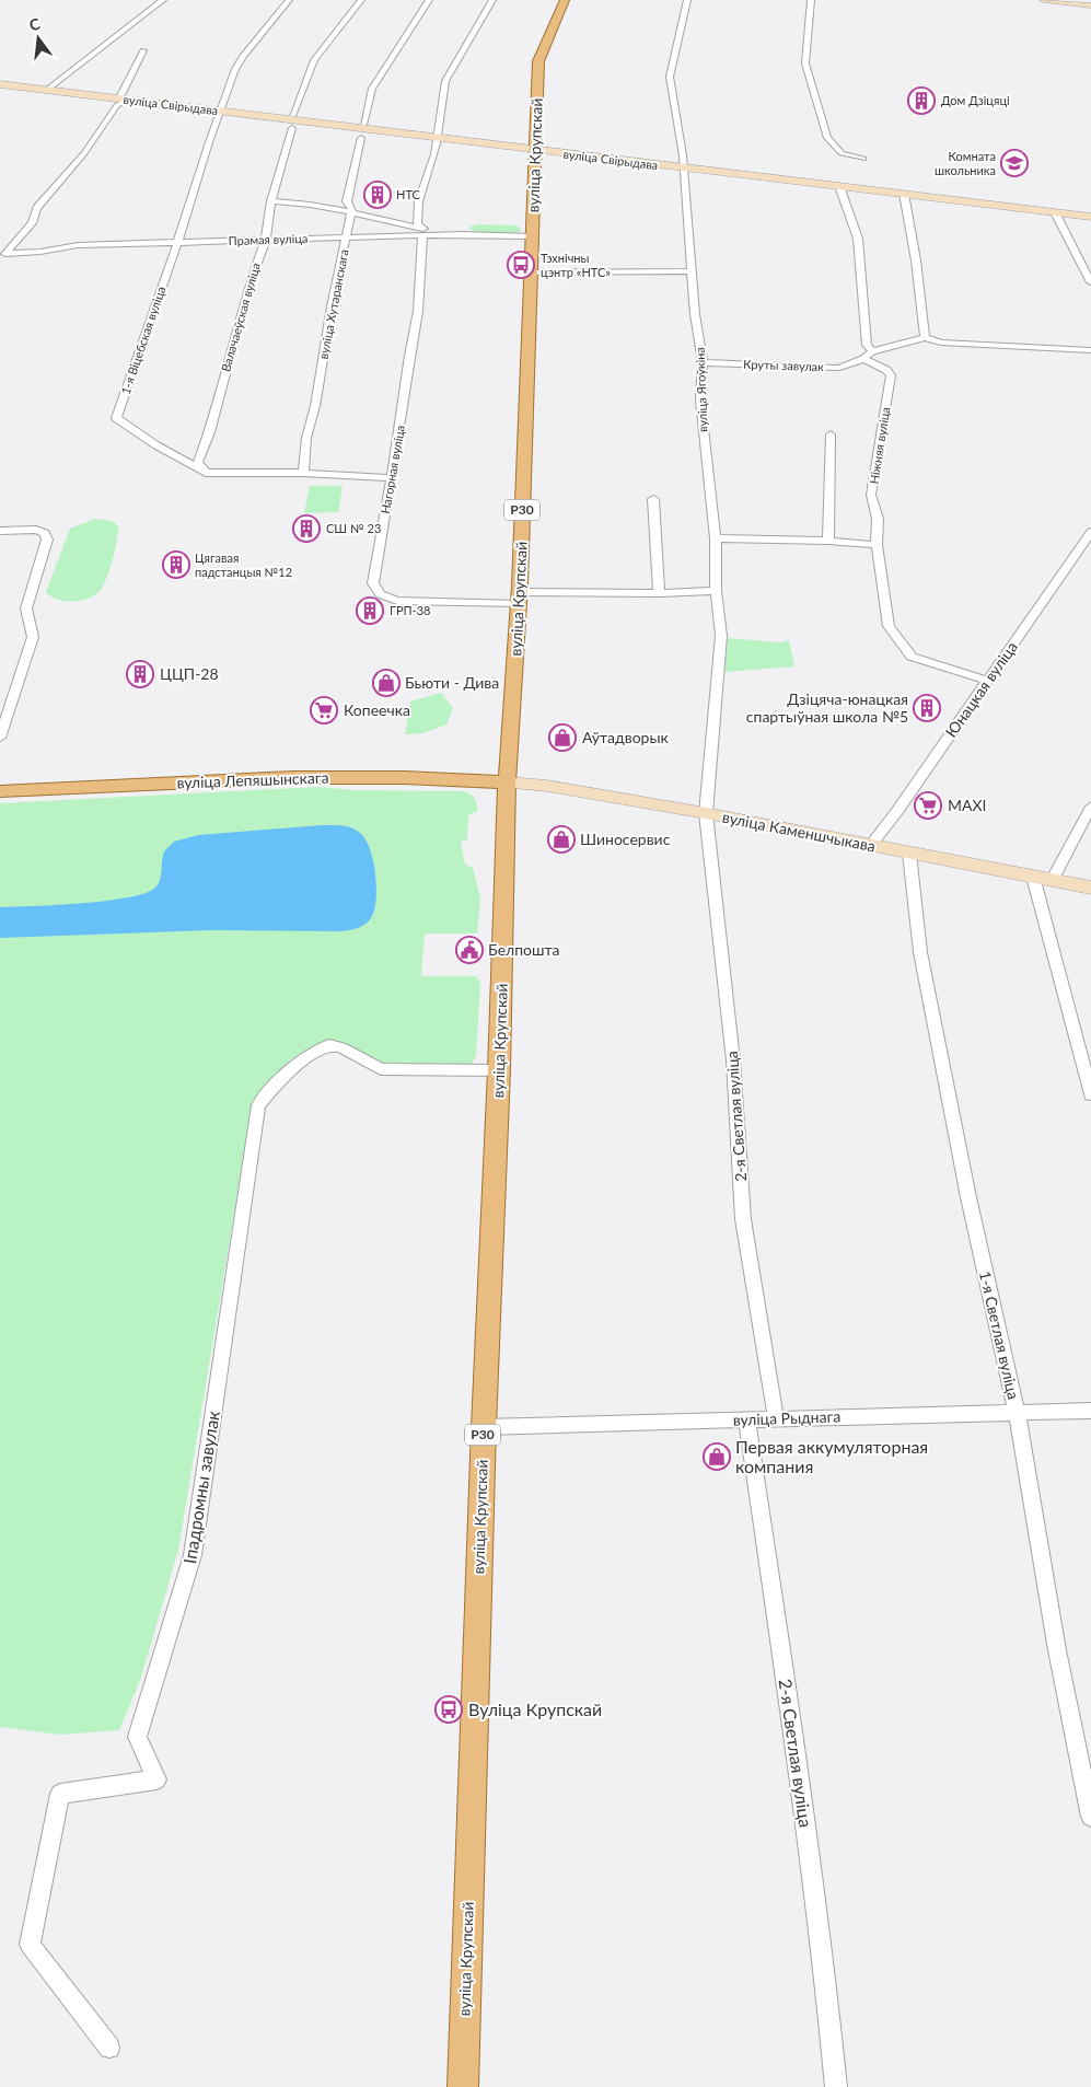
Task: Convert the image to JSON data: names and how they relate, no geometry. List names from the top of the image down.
{
  "streets": {
    "main road": [
      "вуліца Свірыдава",
      "вуліца Крупскай",
      "Р30",
      "вуліца Лепяшынскага",
      "вуліца Каменшчыкава"
    ],
    "street": [
      "Прамая вуліца",
      "вуліца Хутаранскага",
      "Валачаеўская вуліца",
      "1-я Віцебская вуліца",
      "Круты завулак",
      "вуліца Ягоўкіна",
      "Ніжняя вуліца",
      "Нагорная вуліца",
      "Юнацкая вуліца",
      "2-я Светлая вуліца",
      "1-я Светлая вуліца",
      "вуліца Рыднага",
      "Іпадромны завулак"
    ]
  },
  "crossings": [
    ["вуліца Свірыдава", "вуліца Крупскай"],
    ["вуліца Свірыдава", "Прамая вуліца"],
    ["вуліца Свірыдава", "1-я Віцебская вуліца"],
    ["вуліца Свірыдава", "вуліца Ягоўкіна"],
    ["вуліца Свірыдава", "Нагорная вуліца"],
    ["вуліца Крупскай", "Прамая вуліца"],
    ["вуліца Крупскай", "Нагорная вуліца"],
    ["вуліца Крупскай", "вуліца Лепяшынскага"],
    ["вуліца Крупскай", "вуліца Каменшчыкава"],
    ["вуліца Крупскай", "вуліца Рыднага"],
    ["вуліца Крупскай", "Іпадромны завулак"],
    ["Прамая вуліца", "вуліца Хутаранскага"],
    ["Прамая вуліца", "Валачаеўская вуліца"],
    ["Прамая вуліца", "1-я Віцебская вуліца"],
    ["Прамая вуліца", "Нагорная вуліца"],
    ["вуліца Хутаранскага", "1-я Віцебская вуліца"],
    ["Валачаеўская вуліца", "1-я Віцебская вуліца"],
    ["1-я Віцебская вуліца", "Нагорная вуліца"],
    ["Круты завулак", "вуліца Ягоўкіна"],
    ["Круты завулак", "Ніжняя вуліца"],
    ["вуліца Ягоўкіна", "Нагорная вуліца"],
    ["вуліца Ягоўкіна", "вуліца Каменшчыкава"],
    ["вуліца Ягоўкіна", "2-я Светлая вуліца"],
    ["Ніжняя вуліца", "Юнацкая вуліца"],
    ["Юнацкая вуліца", "вуліца Каменшчыкава"],
    ["вуліца Лепяшынскага", "вуліца Каменшчыкава"],
    ["вуліца Каменшчыкава", "2-я Светлая вуліца"],
    ["вуліца Каменшчыкава", "1-я Светлая вуліца"],
    ["2-я Светлая вуліца", "вуліца Рыднага"],
    ["1-я Светлая вуліца", "вуліца Рыднага"]
  ],
  "places": {
    "building": [
      "Дом Дзіцяці",
      "НТС",
      "СШ № 23",
      "Цягавая падстанцыя №12",
      "ГРП-38",
      "ЦЦП-28",
      "Дзіцяча-юнацкая спартыўная школа №5"
    ],
    "school or university": ["Комната школьника"],
    "bus stop": ["Тэхнічны цэнтр «НТС»", "Вуліца Крупскай"],
    "shop": [
      "Бьюти - Дива",
      "Аўтадворык",
      "Шиносервис",
      "Первая аккумуляторная компания"
    ],
    "supermarket": ["Копеечка", "MAXI"],
    "public building": ["Белпошта"]
  },
  "north": "top"
}
